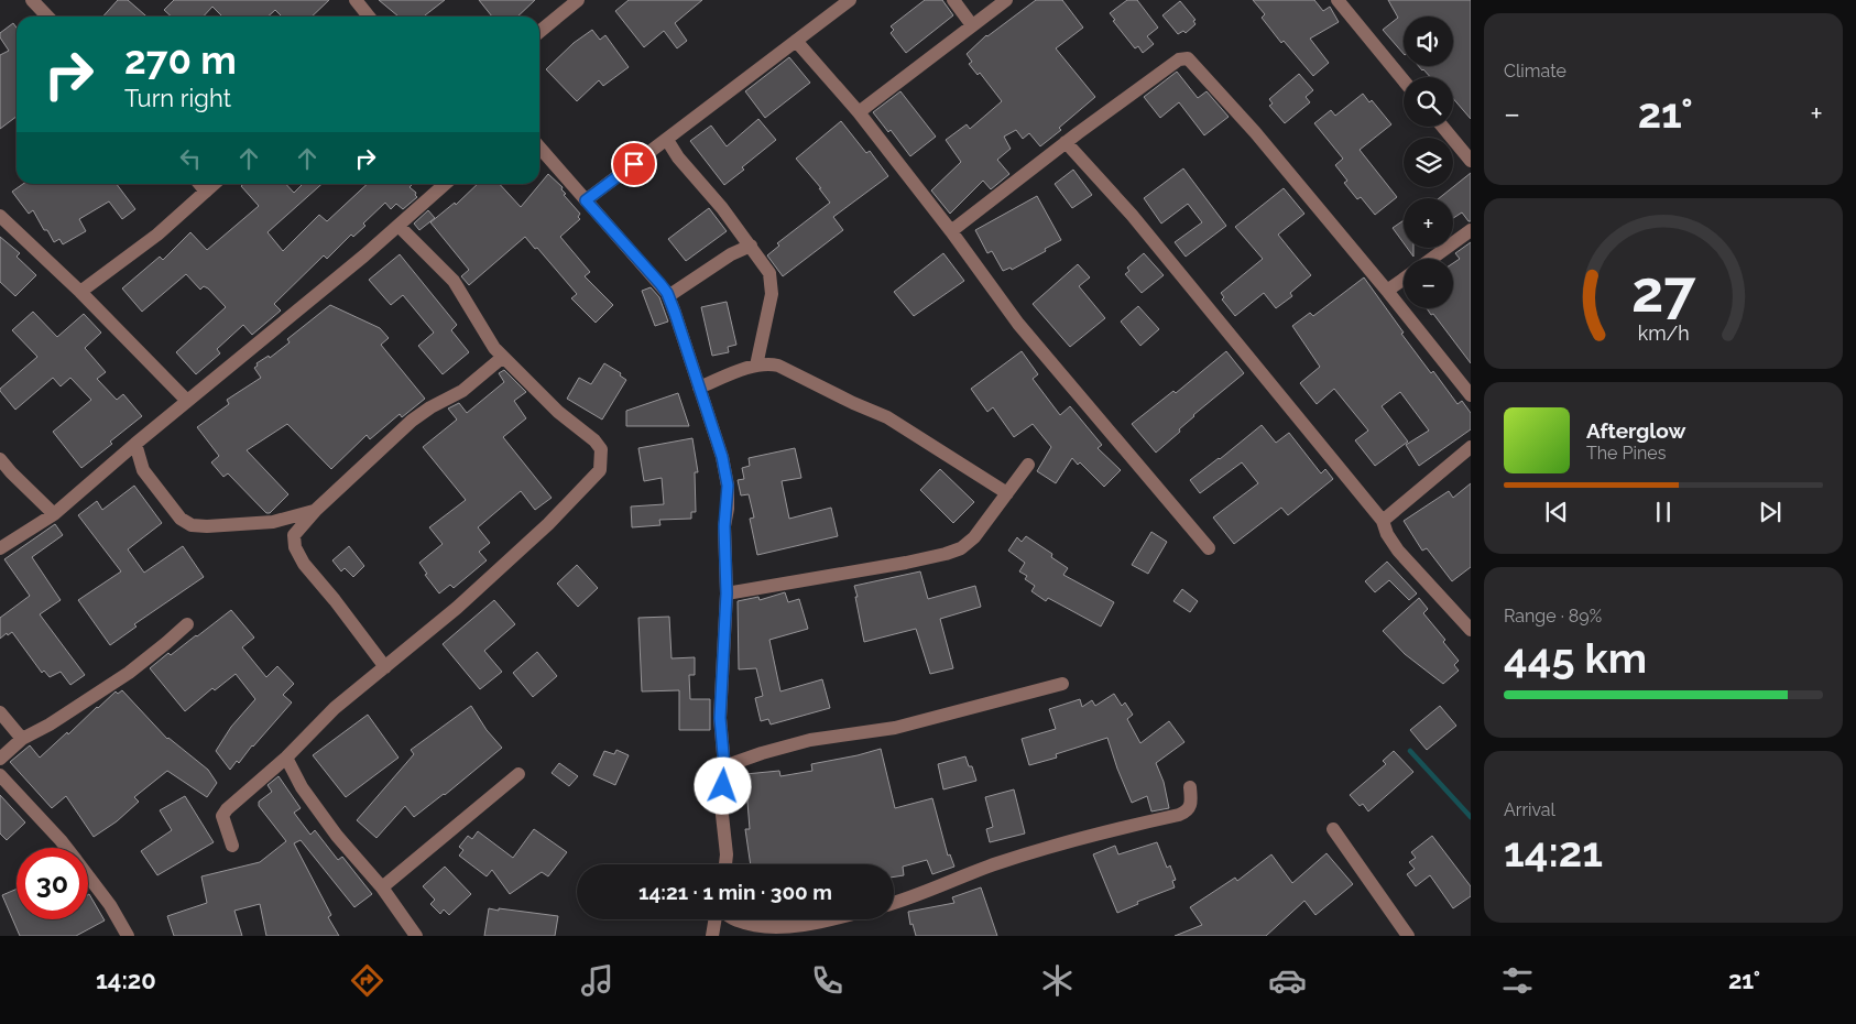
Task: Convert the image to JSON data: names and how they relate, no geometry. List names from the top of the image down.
{
  "page": {
    "tile": [
      "Climate",
      ["Range · 89%", "445 km"],
      ["Arrival", "14:21"]
    ],
    "map_buttons": ["+", "−"],
    "turn": ["270 m", "Turn right"],
    "heat": ["−", "21°", "+"],
    "song": ["Afterglow", "The Pines"],
    "limit": "30",
    "trip": "14:21 · 1 min · 300 m",
    "tabs": ["14:20", "21°"],
    "gauge": ["27", "km/h"]
  }
}
